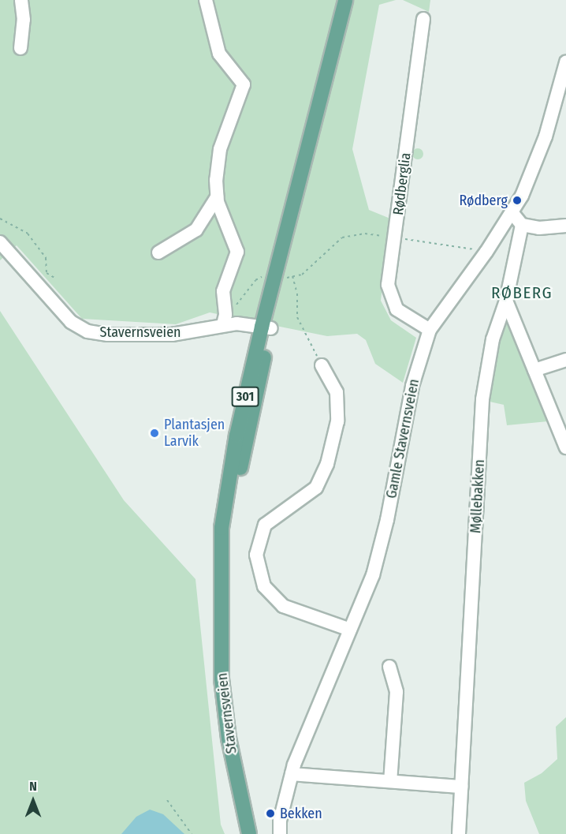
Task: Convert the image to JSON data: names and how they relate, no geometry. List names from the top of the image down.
{
  "streets": {
    "main road": ["Stavernsveien", "301"],
    "street": ["Rødberglia", "Gamle Stavernsveien", "Møllebakken"]
  },
  "crossings": [
    ["Rødberglia", "Gamle Stavernsveien"]
  ],
  "districts": ["RØBERG"],
  "places": ["Rødberg", "Plantasjen Larvik", "Bekken"],
  "north": "top"
}
